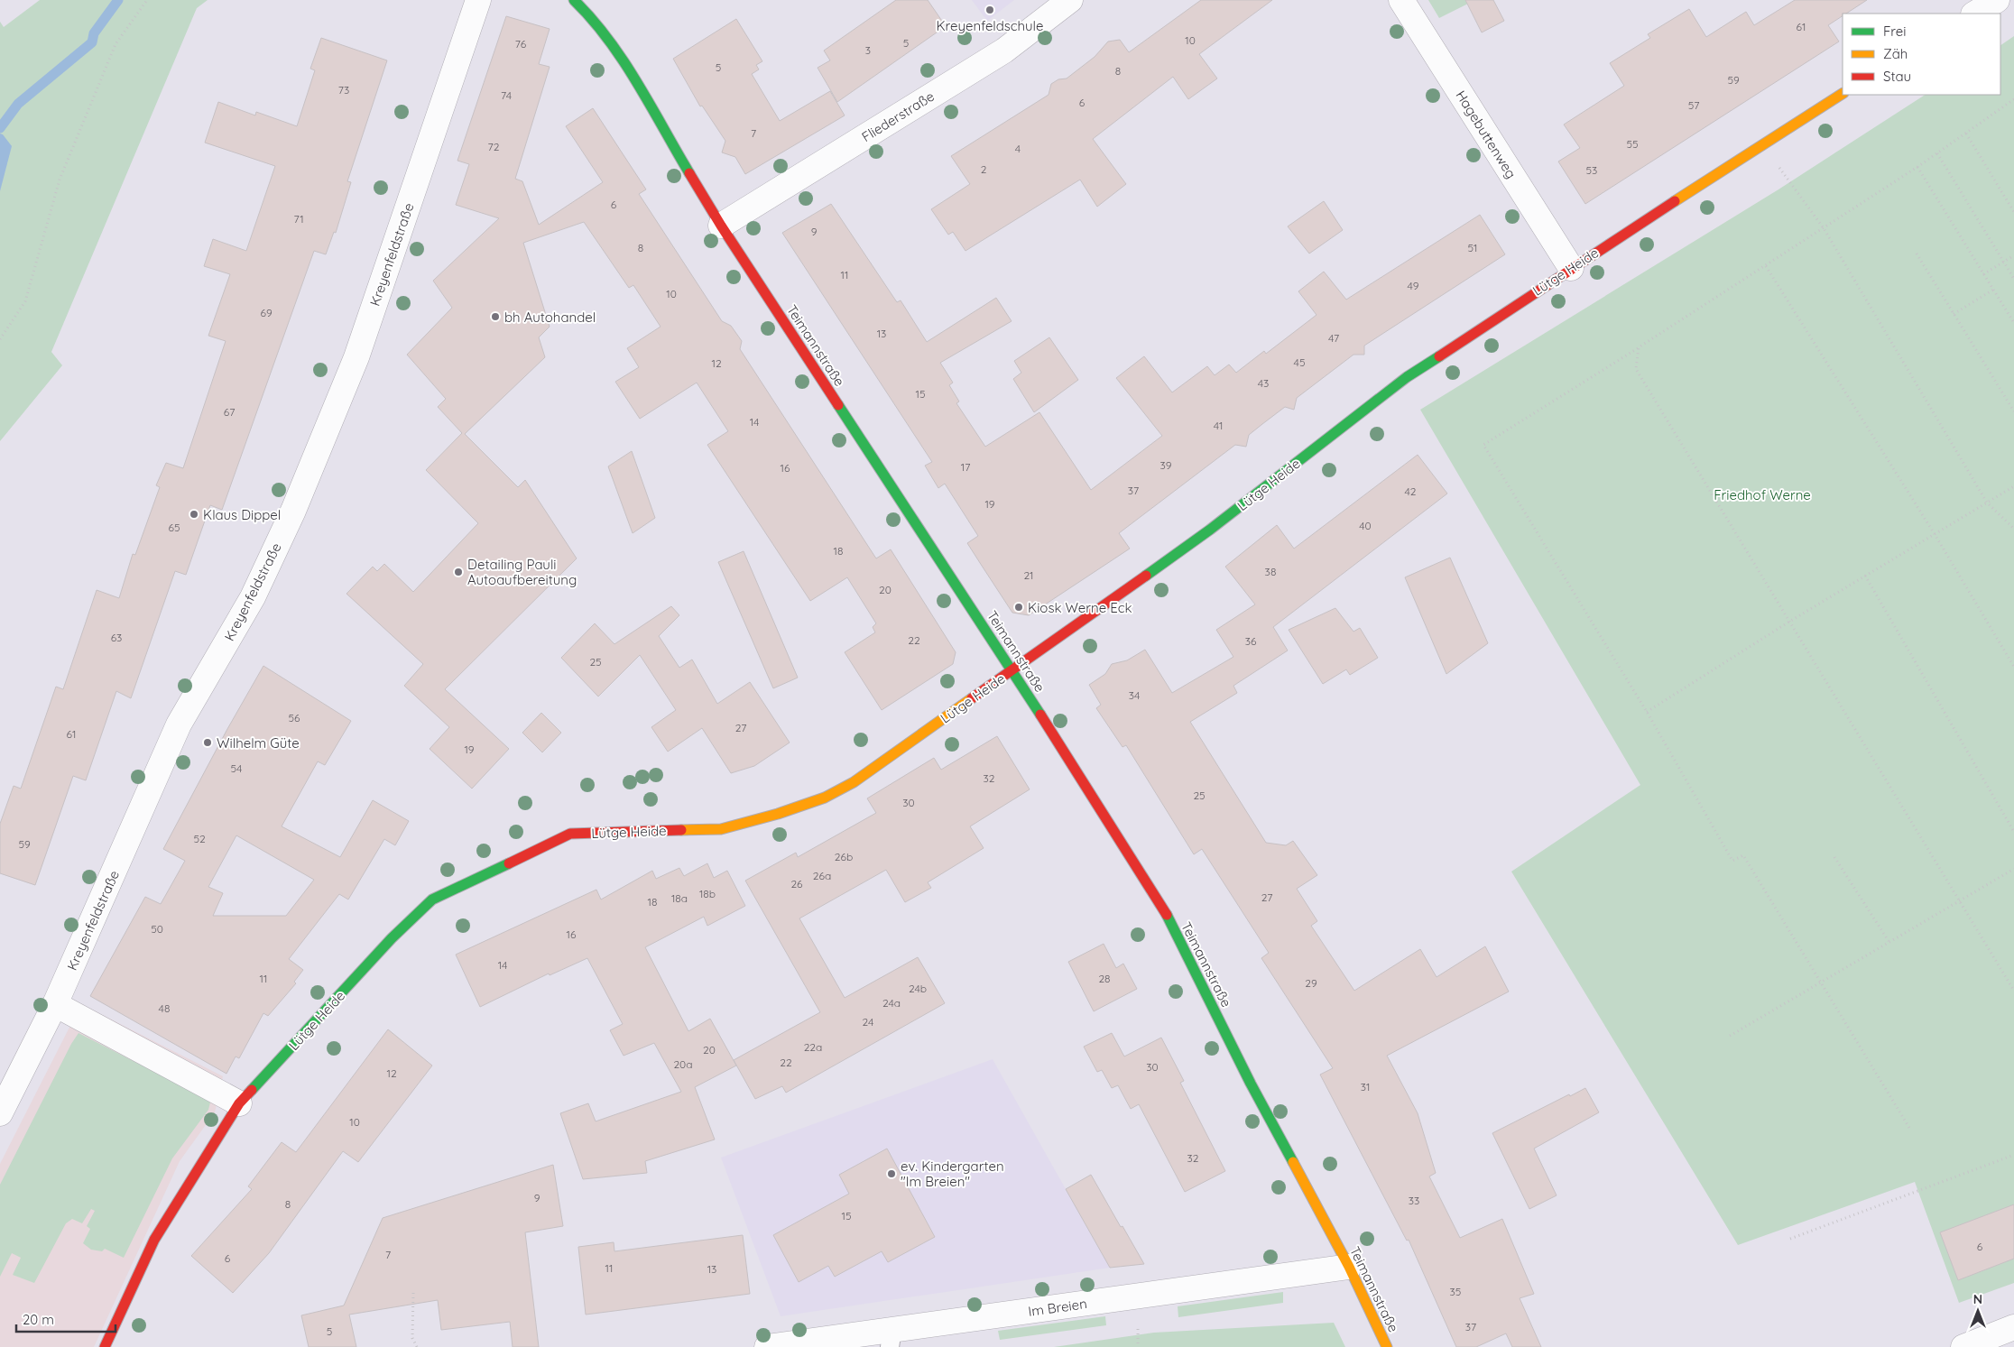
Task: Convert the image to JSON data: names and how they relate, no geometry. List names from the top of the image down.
{
  "streets": {
    "street": [
      "Fliederstraße",
      "Hagebuttenweg",
      "Kreyenfeldstraße",
      "Lütge Heide",
      "Teimannstraße",
      "Im Breien"
    ]
  },
  "crossings": [
    ["Fliederstraße", "Teimannstraße"],
    ["Hagebuttenweg", "Lütge Heide"],
    ["Lütge Heide", "Teimannstraße"],
    ["Teimannstraße", "Im Breien"]
  ],
  "parks": ["Friedhof Werne"],
  "places": [
    "Kreyenfeldschule",
    "bh Autohandel",
    "Klaus Dippel",
    "Detailing Pauli Autoaufbereitung",
    "Kiosk Werne Eck",
    "Wilhelm Güte",
    "ev. Kindergarten \"Im Breien\""
  ],
  "house_numbers": [
    "61",
    "10",
    "5",
    "76",
    "3",
    "5",
    "8",
    "59",
    "73",
    "74",
    "6",
    "57",
    "7",
    "55",
    "72",
    "4",
    "2",
    "53",
    "6",
    "71",
    "9",
    "8",
    "51",
    "11",
    "49",
    "10",
    "69",
    "13",
    "47",
    "45",
    "12",
    "43",
    "15",
    "67",
    "14",
    "41",
    "39",
    "17",
    "16",
    "37",
    "42",
    "19",
    "40",
    "65",
    "18",
    "38",
    "21",
    "20",
    "63",
    "22",
    "36",
    "25",
    "34",
    "56",
    "27",
    "61",
    "19",
    "54",
    "32",
    "25",
    "30",
    "52",
    "59",
    "26b",
    "26a",
    "26",
    "18b",
    "27",
    "18a",
    "18",
    "50",
    "16",
    "14",
    "11",
    "28",
    "29",
    "24b",
    "24a",
    "48",
    "24",
    "22a",
    "20",
    "22",
    "20a",
    "30",
    "12",
    "31",
    "10",
    "32",
    "9",
    "33",
    "8",
    "15",
    "6",
    "7",
    "6",
    "11",
    "13",
    "35",
    "37",
    "5"
  ],
  "legend": ["Frei", "Zäh", "Stau"],
  "scale_bar": "20 m",
  "north": "top"
}
